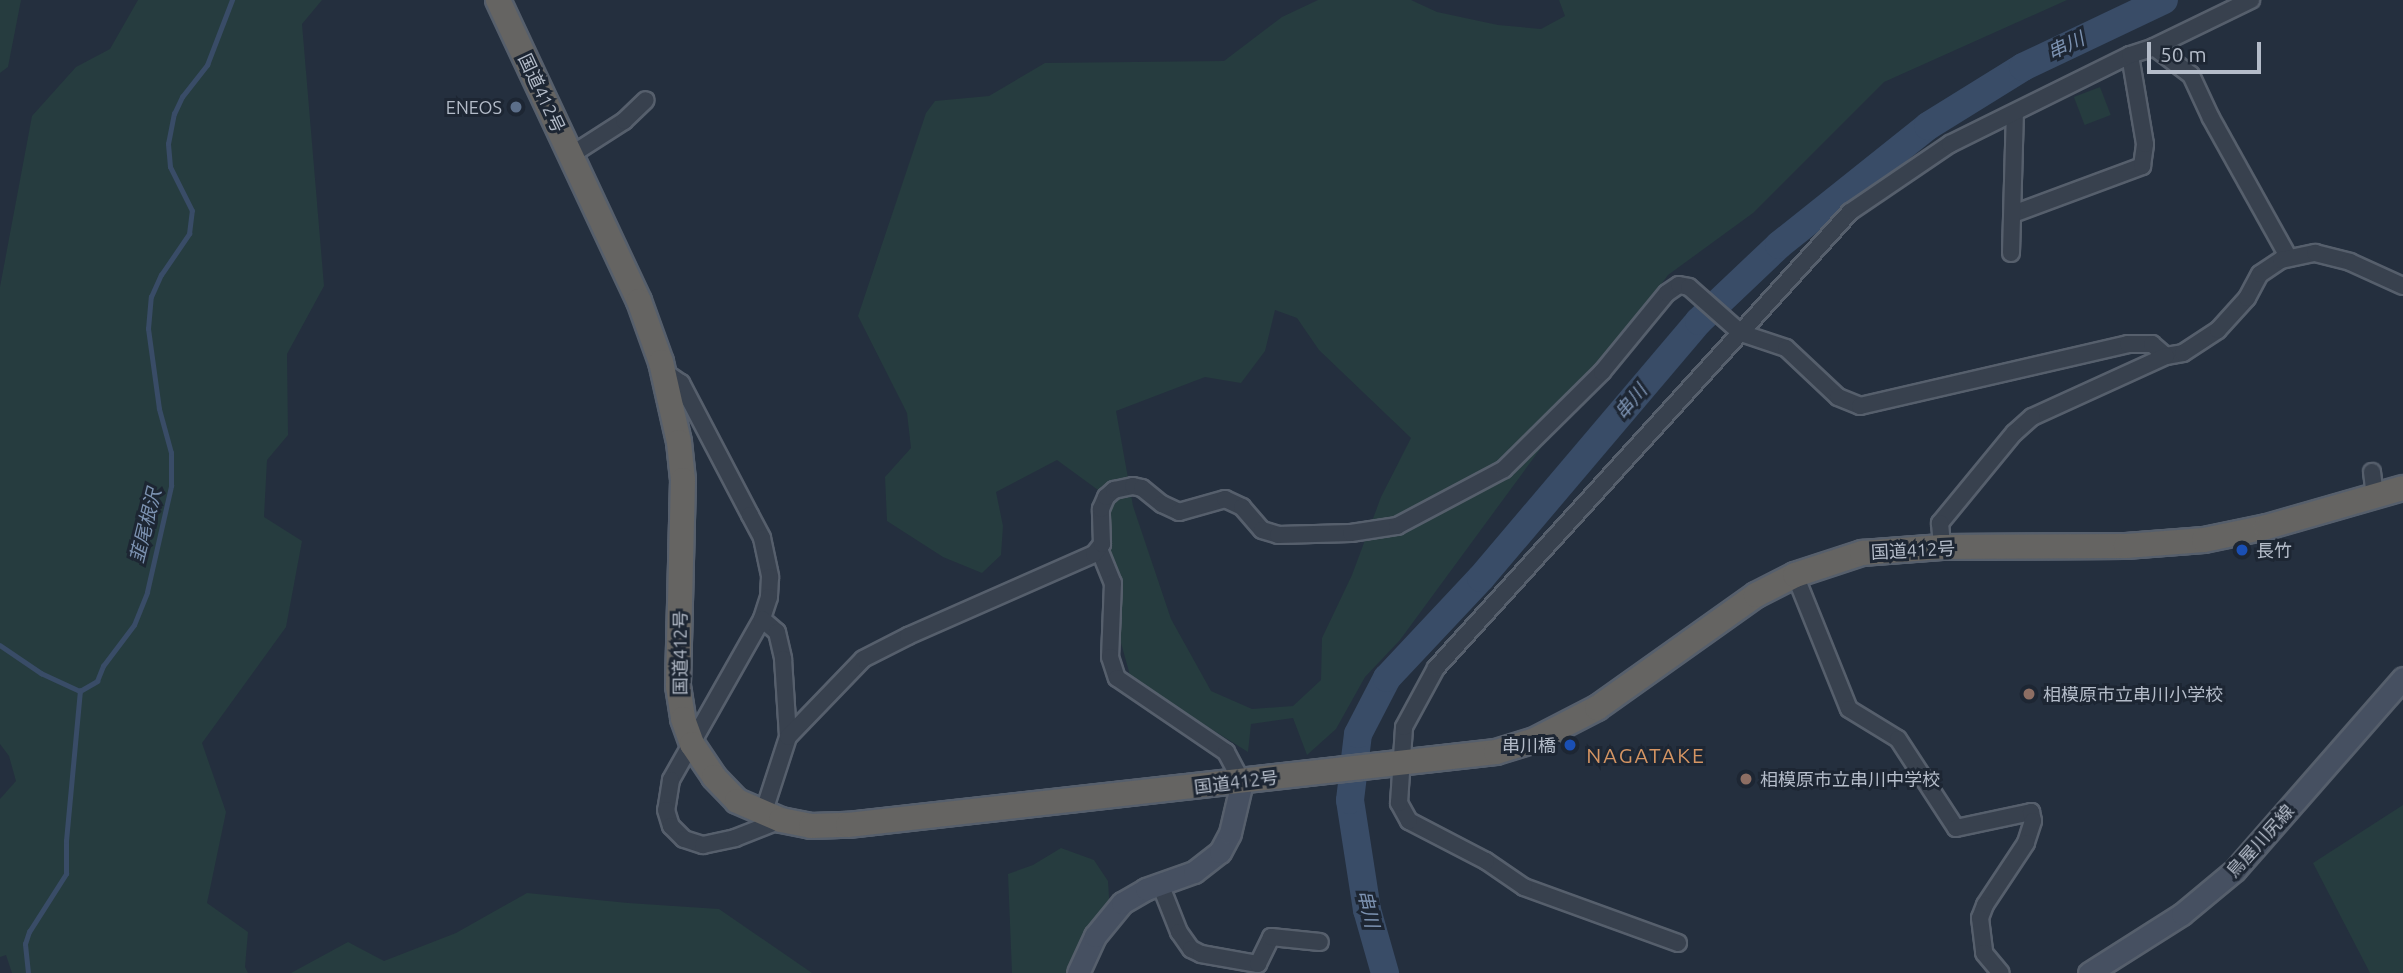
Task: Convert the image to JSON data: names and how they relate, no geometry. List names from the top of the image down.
{
  "streets": {
    "highway": ["国道412号"],
    "main road": ["鳥屋川尻線"]
  },
  "districts": ["NAGATAKE"],
  "water": ["串川", "韮尾根沢"],
  "places": [
    "ENEOS",
    "長竹",
    "相模原市立串川小学校",
    "串川橋",
    "相模原市立串川中学校"
  ],
  "scale_bar": "50 m"
}
